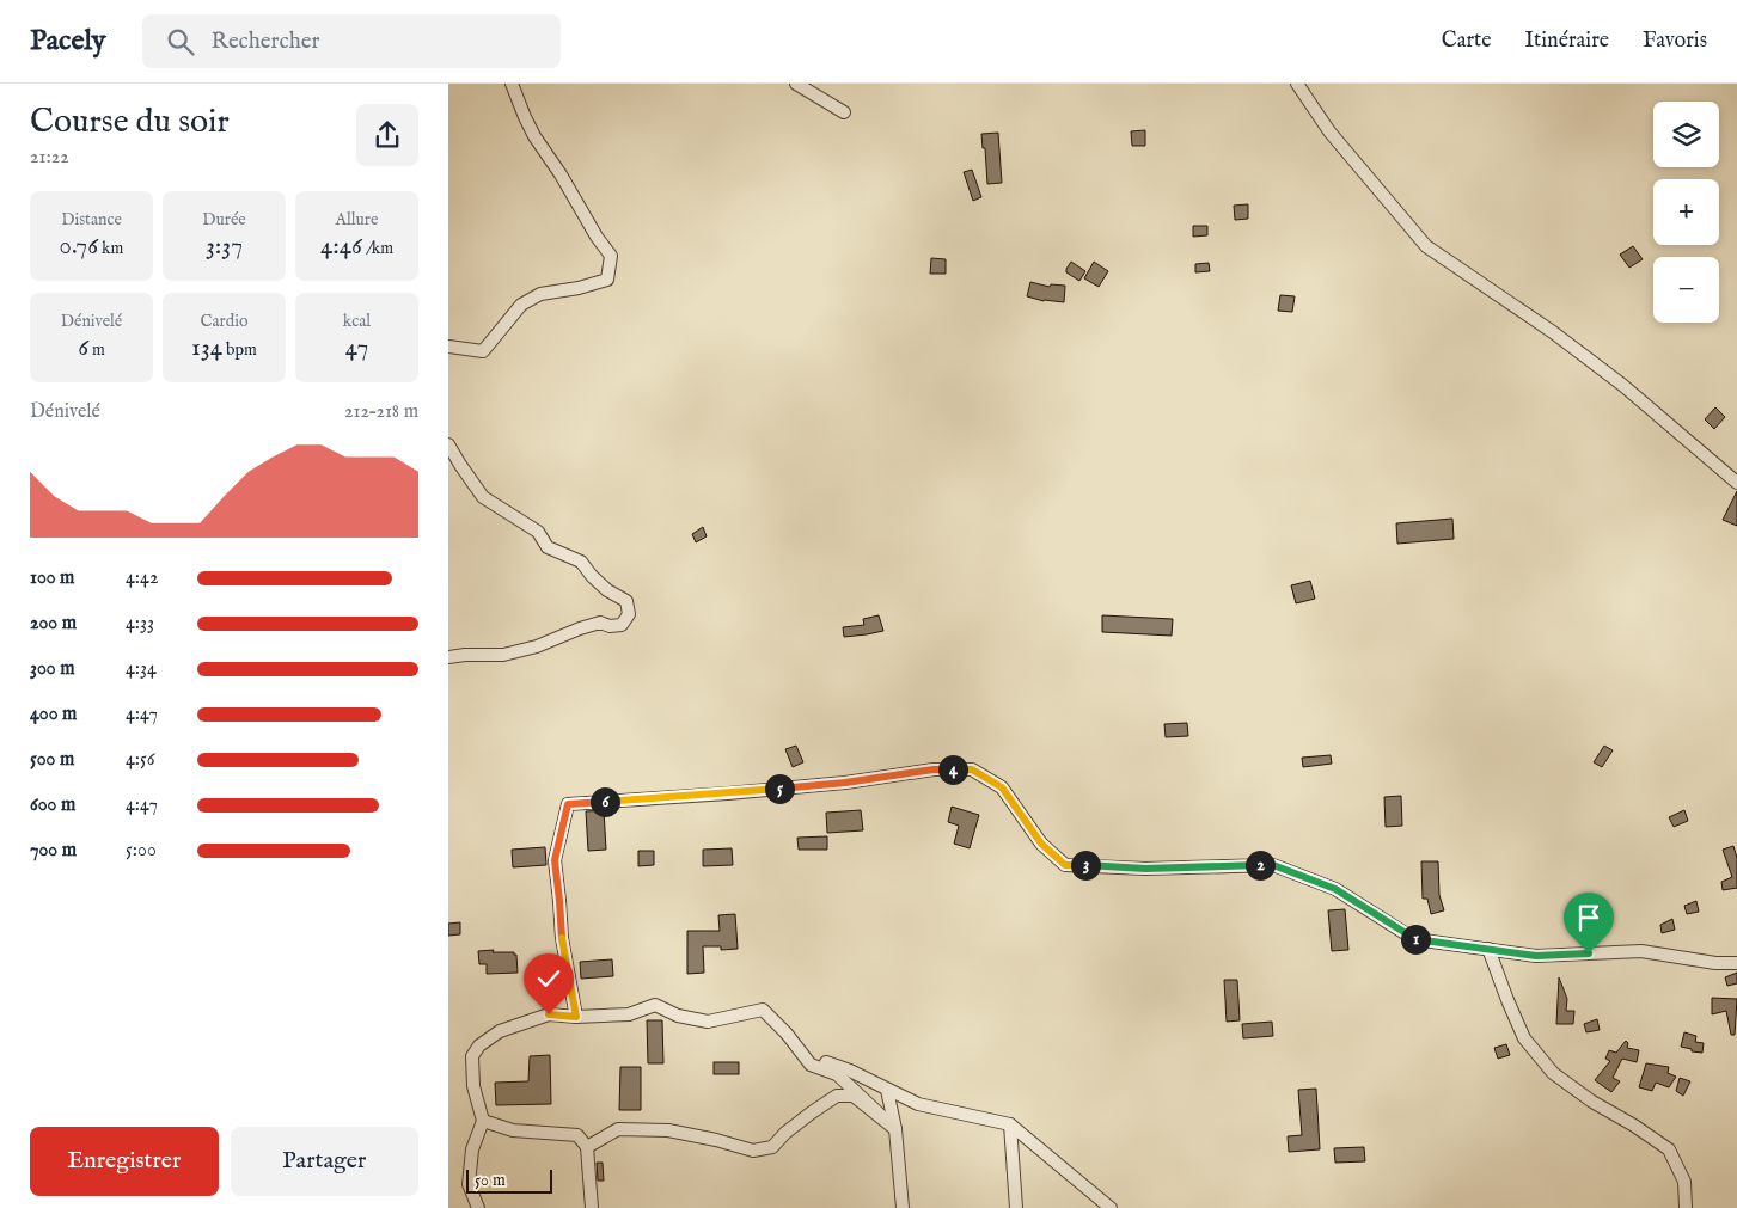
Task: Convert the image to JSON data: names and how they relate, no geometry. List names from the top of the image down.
{
  "scale_bar": "50 m",
  "page": {
    "header": "Pacely",
    "search": "Rechercher",
    "nav": ["Carte", "Itinéraire", "Favoris"],
    "heading": ["Course du soir", "21:22"],
    "map_buttons": ["+", "−"],
    "stats": [
      ["Distance", "0.76 km"],
      ["Durée", "3:37"],
      ["Allure", "4:46 /km"],
      ["Dénivelé", "6 m"],
      ["Cardio", "134 bpm"],
      ["kcal", "47"]
    ],
    "chart": ["Dénivelé", "212–218 m"],
    "list": [
      {
        "name": "100 m",
        "note": "4:42"
      },
      {
        "name": "200 m",
        "note": "4:33"
      },
      {
        "name": "300 m",
        "note": "4:34"
      },
      {
        "name": "400 m",
        "note": "4:47"
      },
      {
        "name": "500 m",
        "note": "4:56"
      },
      {
        "name": "600 m",
        "note": "4:47"
      },
      {
        "name": "700 m",
        "note": "5:00"
      }
    ],
    "pins": [
      "4",
      "5",
      "6",
      "2",
      "3",
      "1"
    ],
    "buttons": ["Enregistrer", "Partager"],
    "scale": "50 m"
  }
}
